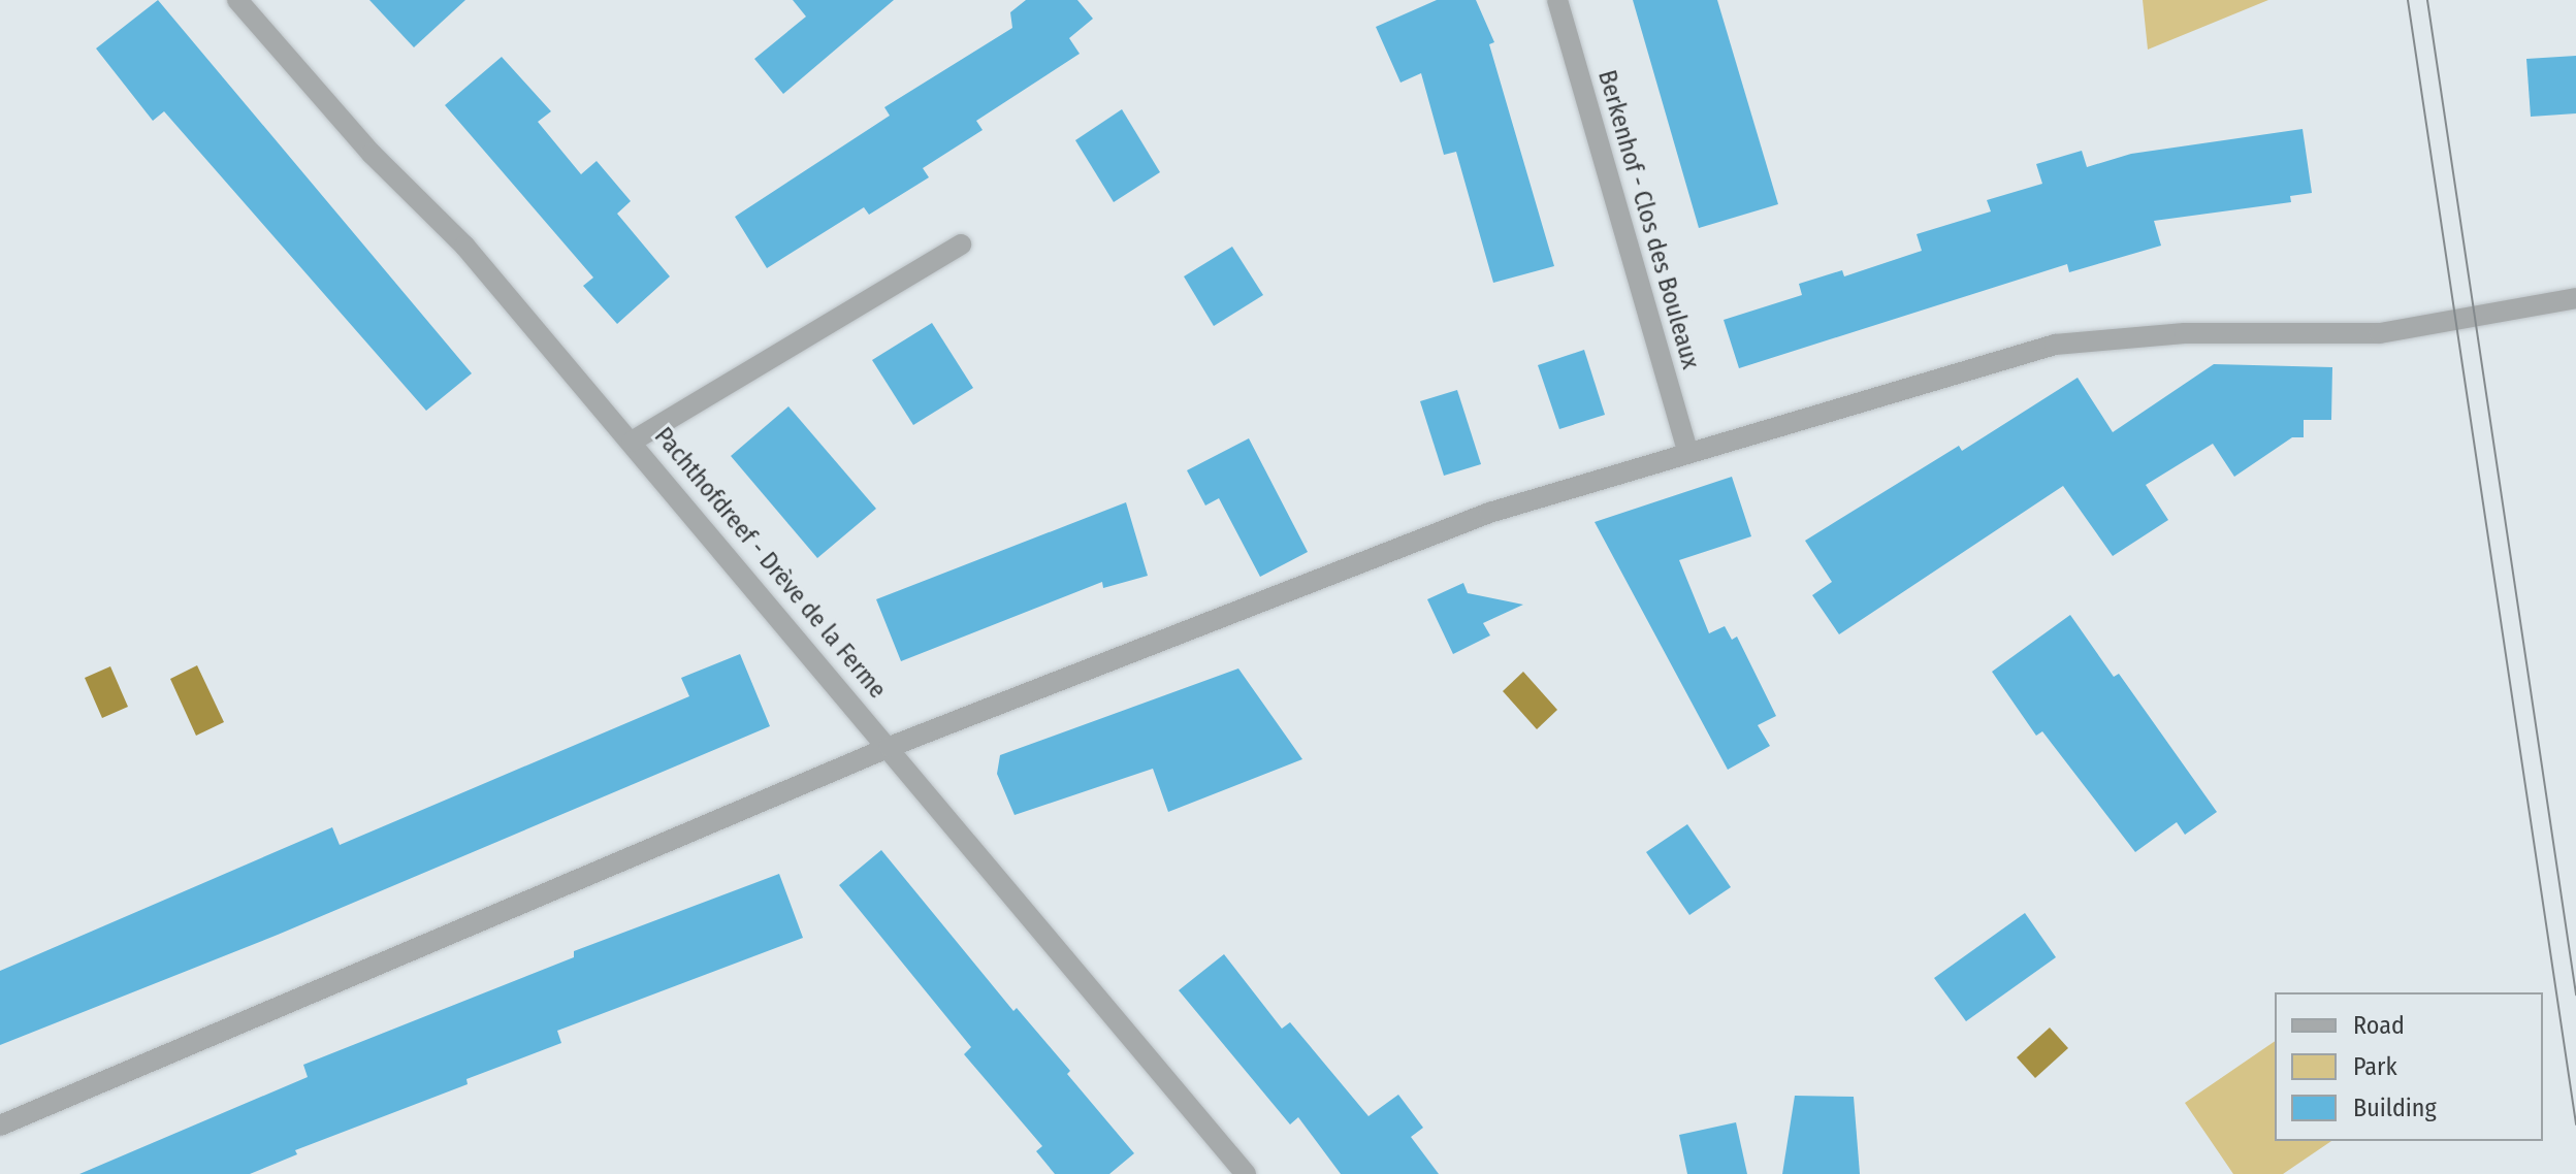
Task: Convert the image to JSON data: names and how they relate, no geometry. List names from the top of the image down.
{
  "streets": {
    "street": ["Berkenhof - Clos des Bouleaux", "Pachthofdreef - Drève de la Ferme"]
  },
  "legend": ["Road", "Park", "Building"]
}
